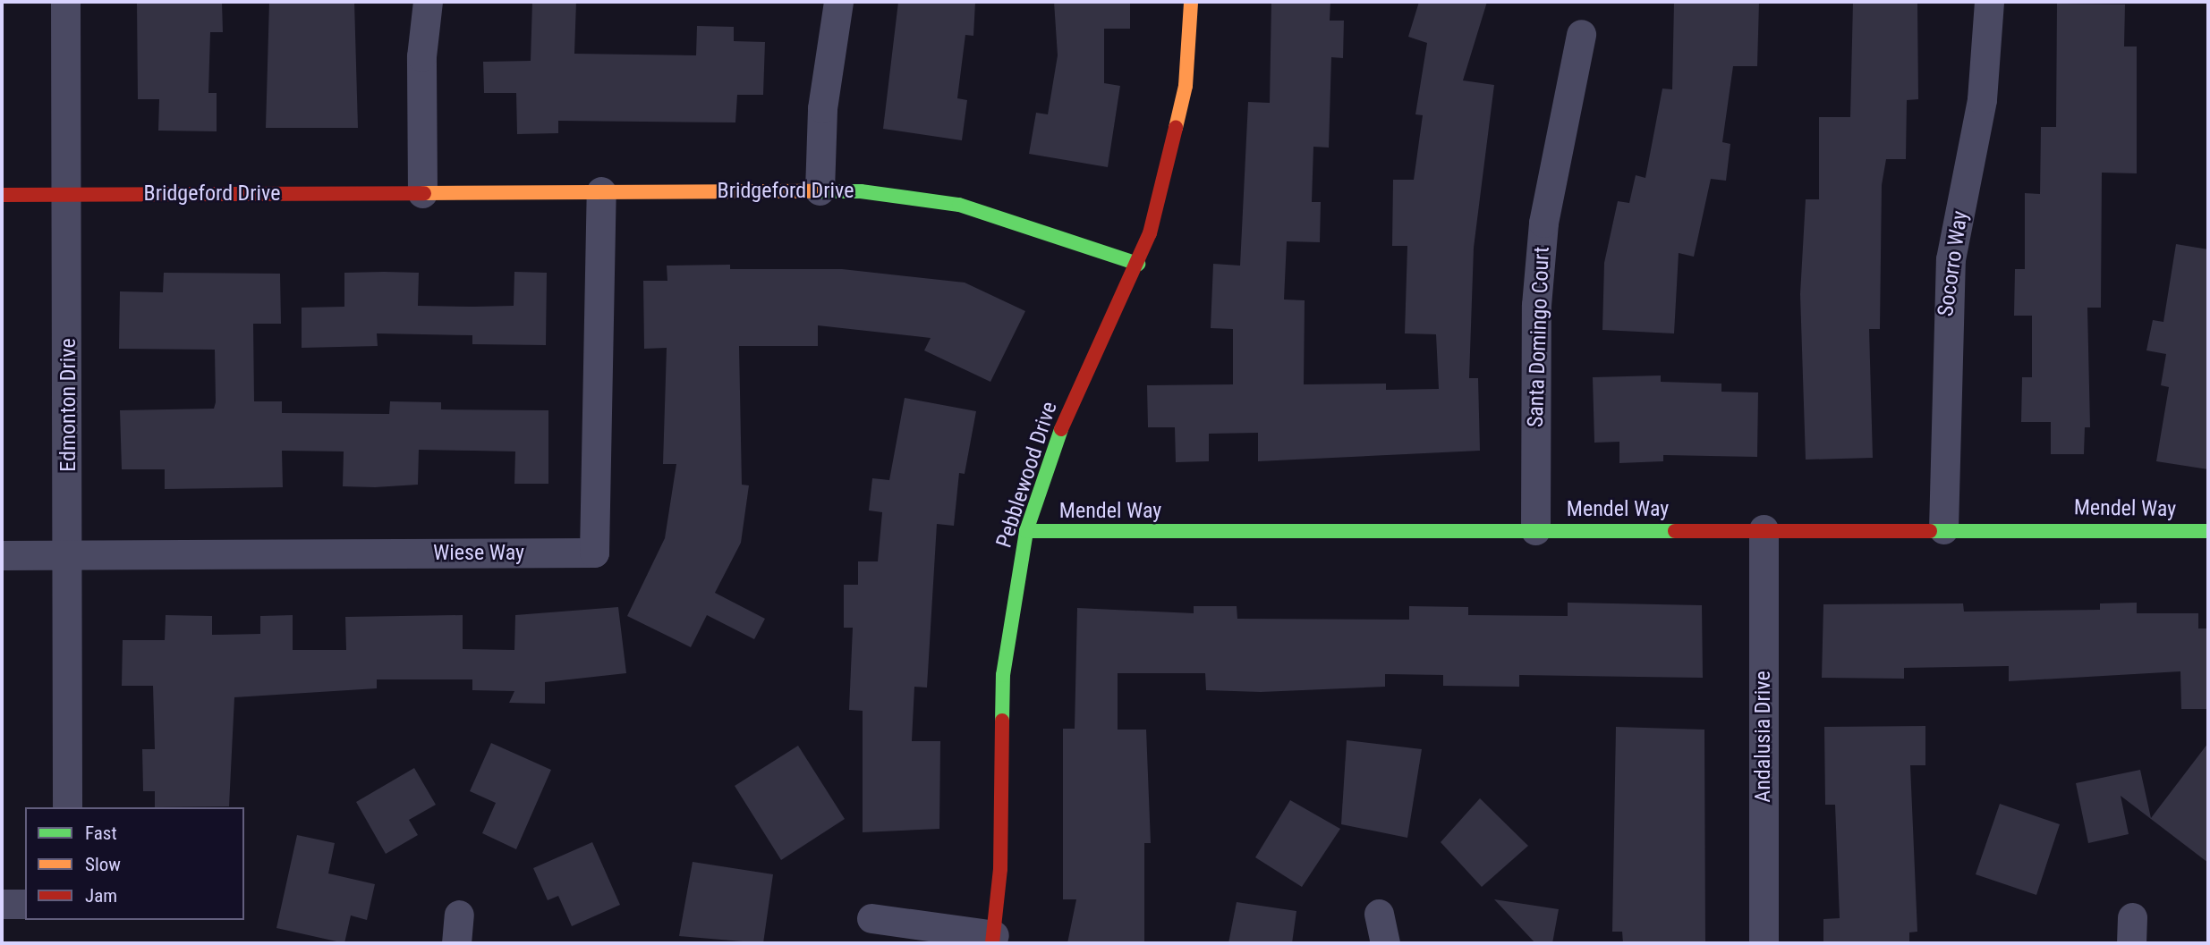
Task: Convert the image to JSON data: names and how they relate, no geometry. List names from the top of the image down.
{
  "streets": {
    "street": [
      "Bridgeford Drive",
      "Socorro Way",
      "Santa Domingo Court",
      "Edmonton Drive",
      "Pebblewood Drive",
      "Mendel Way",
      "Wiese Way",
      "Andalusia Drive"
    ]
  },
  "crossings": [
    ["Bridgeford Drive", "Edmonton Drive"],
    ["Bridgeford Drive", "Pebblewood Drive"],
    ["Bridgeford Drive", "Wiese Way"],
    ["Socorro Way", "Mendel Way"],
    ["Santa Domingo Court", "Mendel Way"],
    ["Edmonton Drive", "Wiese Way"],
    ["Pebblewood Drive", "Mendel Way"],
    ["Mendel Way", "Andalusia Drive"]
  ],
  "legend": ["Fast", "Slow", "Jam"]
}
